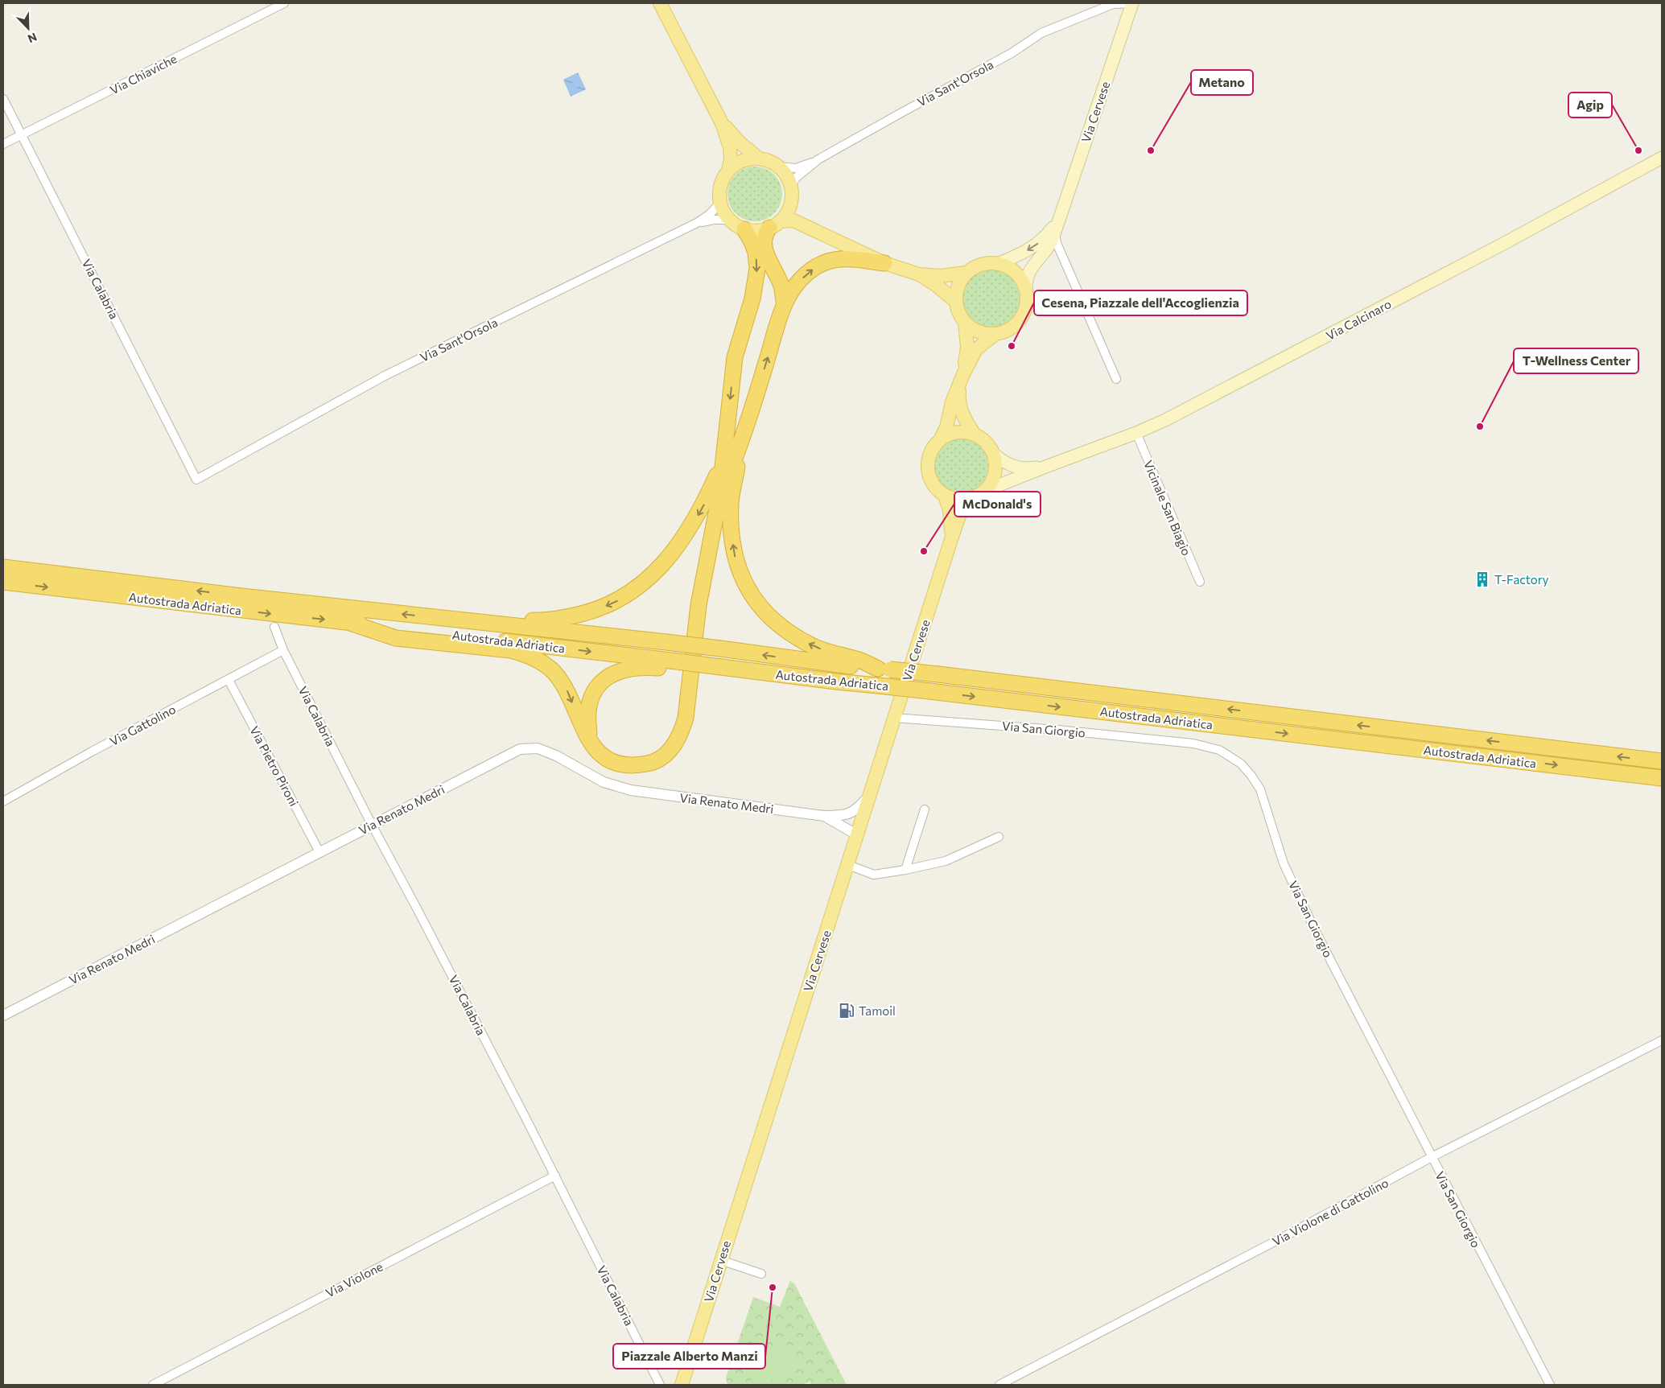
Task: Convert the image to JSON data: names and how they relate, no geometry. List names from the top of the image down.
{
  "streets": {
    "highway": ["Autostrada Adriatica"],
    "main road": ["Via Cervese", "Via Calcinaro"],
    "street": [
      "Via Chiaviche",
      "Via Sant'Orsola",
      "Via Calabria",
      "Vicinale San Biagio",
      "Via Gattolino",
      "Via San Giorgio",
      "Via Pietro Pironi",
      "Via Renato Medri",
      "Via Violone di Gattolino",
      "Via Violone"
    ]
  },
  "crossings": [
    ["Via Chiaviche", "Via Calabria"],
    ["Via Sant'Orsola", "Via Cervese"],
    ["Via Sant'Orsola", "Via Calabria"],
    ["Via Cervese", "Via Calcinaro"],
    ["Via Cervese", "Via San Giorgio"],
    ["Via Cervese", "Via Renato Medri"],
    ["Via Calabria", "Via Gattolino"],
    ["Via Calabria", "Via Renato Medri"],
    ["Via Calabria", "Via Violone"],
    ["Via Calcinaro", "Vicinale San Biagio"],
    ["Via Gattolino", "Via Pietro Pironi"],
    ["Via San Giorgio", "Via Violone di Gattolino"],
    ["Via Pietro Pironi", "Via Renato Medri"]
  ],
  "places": {
    "other": [
      "Metano",
      "Agip",
      "Cesena, Piazzale dell'Accoglienzia",
      "T-Wellness Center",
      "McDonald's",
      "Piazzale Alberto Manzi"
    ],
    "building": ["T-Factory"],
    "fuel station": ["Tamoil"]
  },
  "north": "bottom right"
}
